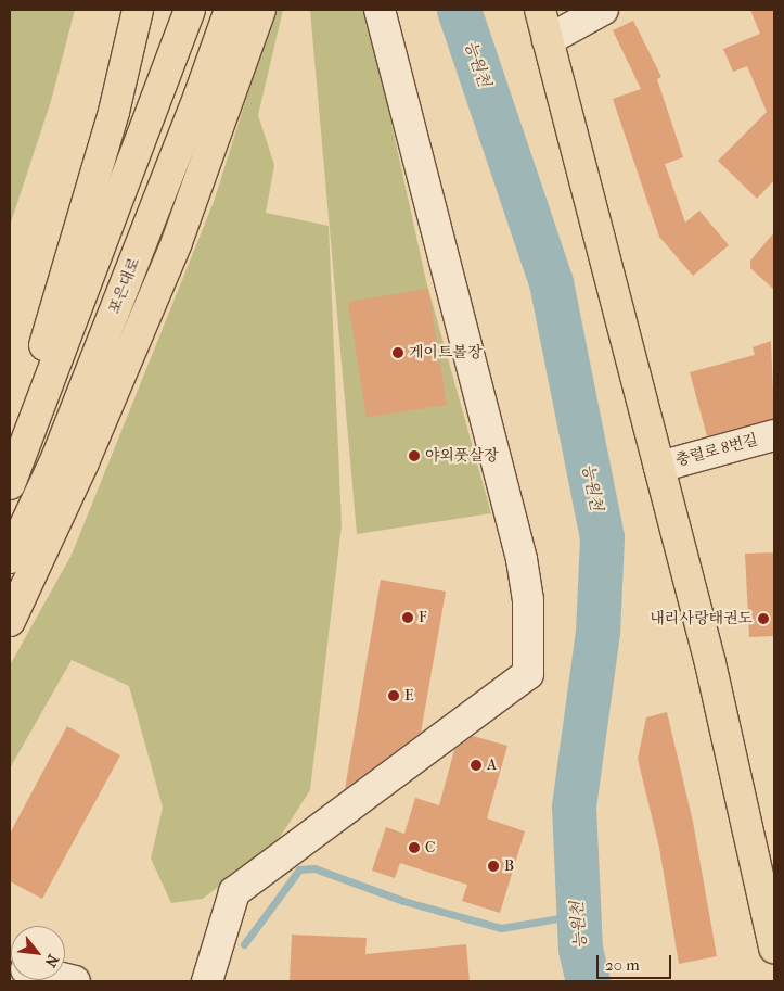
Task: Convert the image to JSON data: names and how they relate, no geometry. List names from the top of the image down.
{
  "streets": {
    "main road": ["포은대로"],
    "street": ["충렬로 8번길"]
  },
  "water": ["능원천"],
  "places": [
    "게이트볼장",
    "야외풋살장",
    "F",
    "내리사랑태권도",
    "E",
    "A",
    "C",
    "B"
  ],
  "scale_bar": "20 m",
  "north": "bottom right"
}
